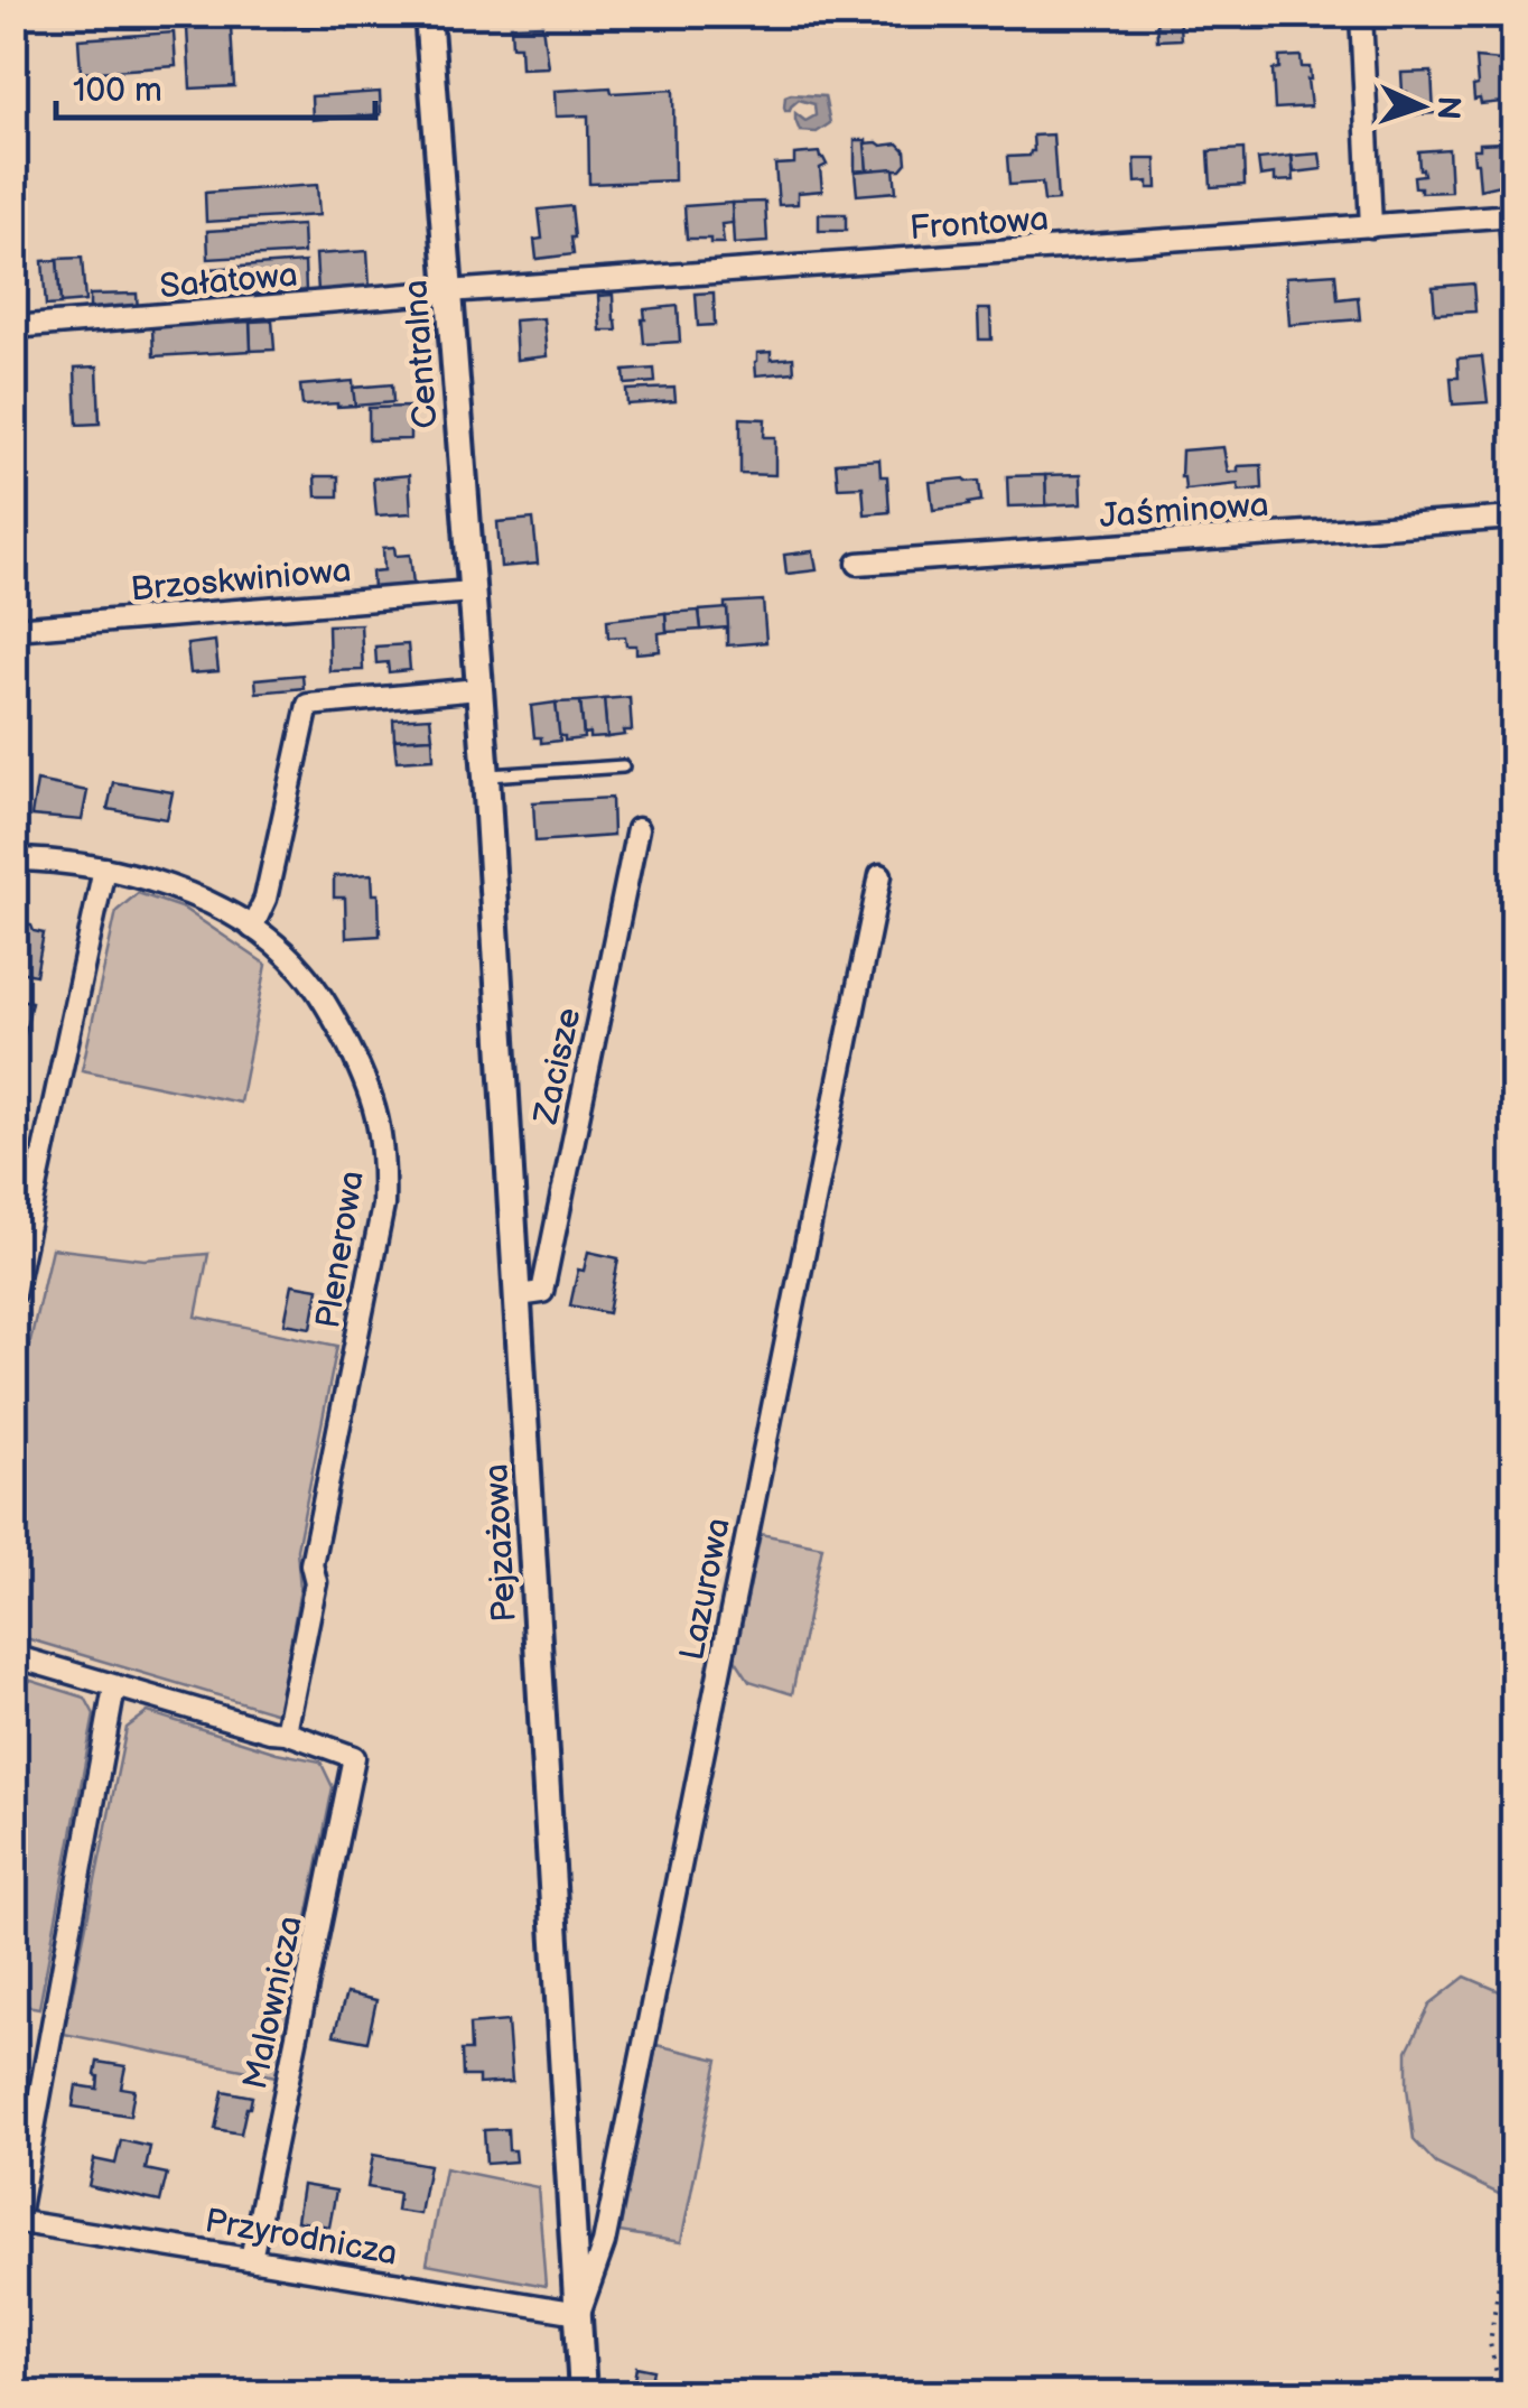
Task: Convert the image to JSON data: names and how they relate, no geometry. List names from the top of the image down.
{
  "streets": {
    "street": [
      "Frontowa",
      "Sałatowa",
      "Centralna",
      "Jaśminowa",
      "Brzoskwiniowa",
      "Zacisze",
      "Plenerowa",
      "Pejzażowa",
      "Lazurowa",
      "Malownicza",
      "Przyrodnicza"
    ]
  },
  "crossings": [
    ["Frontowa", "Sałatowa"],
    ["Frontowa", "Centralna"],
    ["Sałatowa", "Centralna"],
    ["Centralna", "Brzoskwiniowa"],
    ["Centralna", "Pejzażowa"],
    ["Zacisze", "Pejzażowa"],
    ["Plenerowa", "Malownicza"],
    ["Pejzażowa", "Lazurowa"],
    ["Pejzażowa", "Przyrodnicza"],
    ["Lazurowa", "Przyrodnicza"],
    ["Malownicza", "Przyrodnicza"]
  ],
  "scale_bar": "100 m",
  "north": "right"
}
